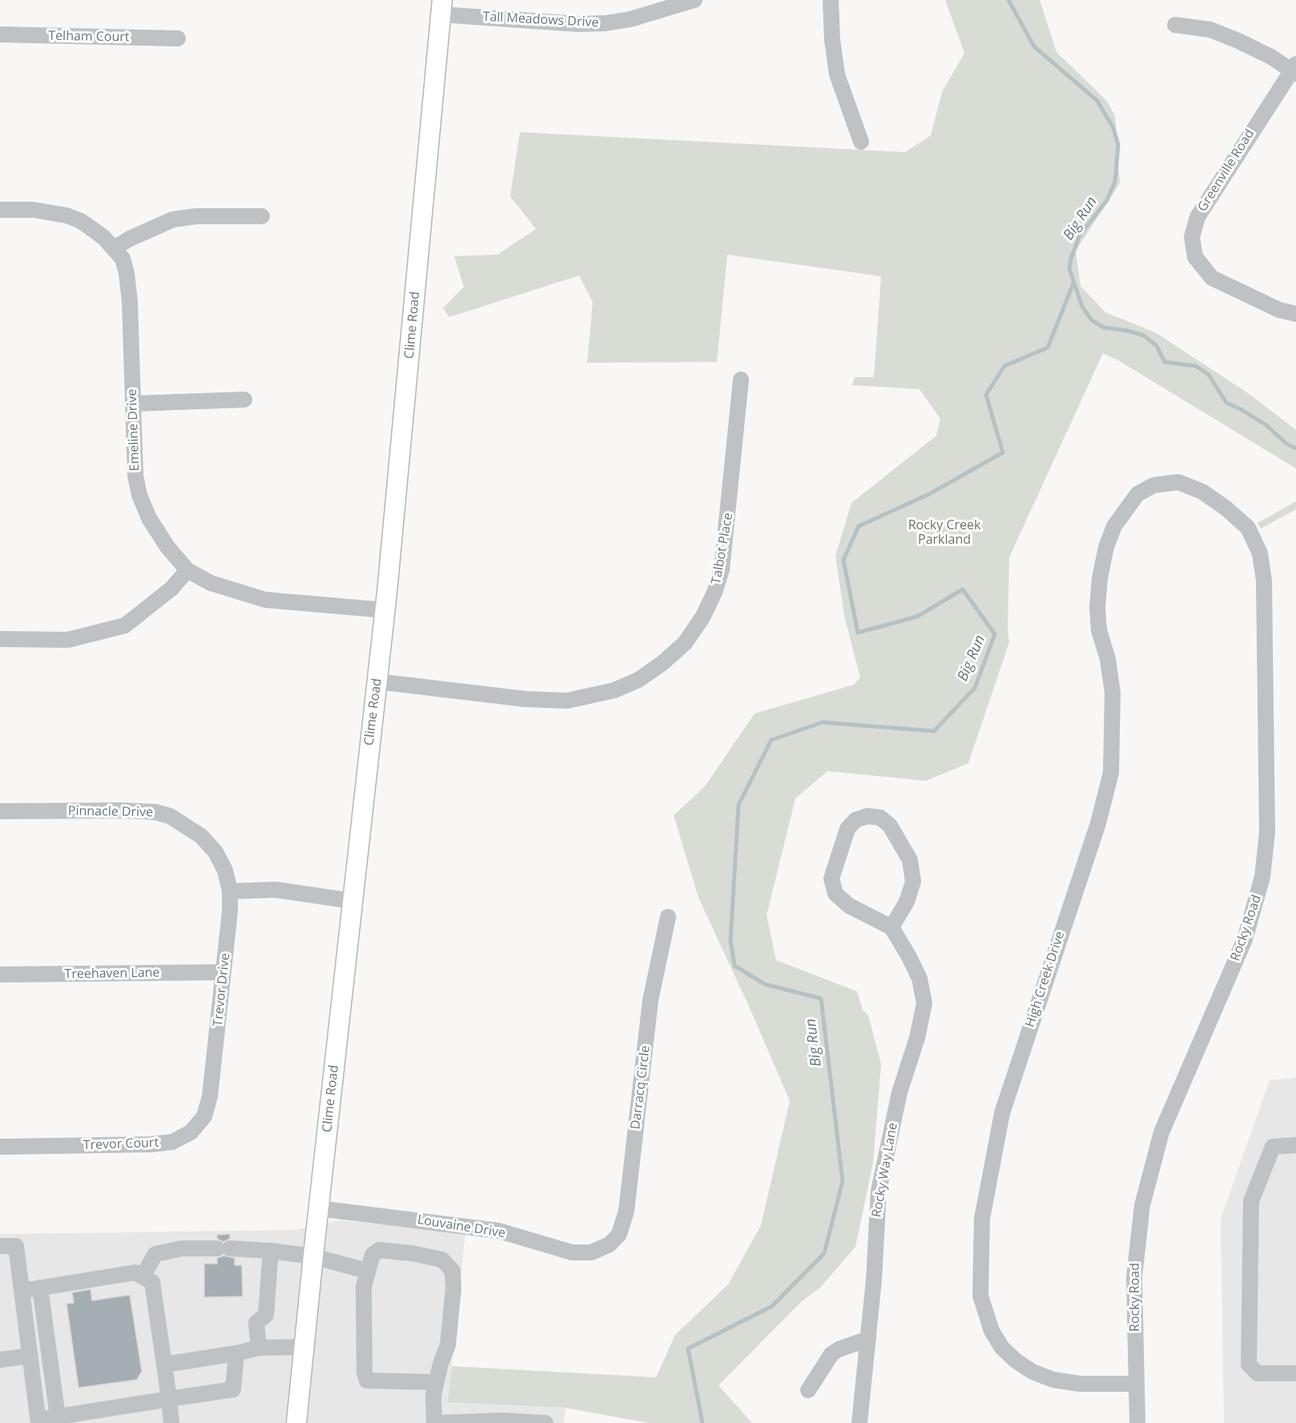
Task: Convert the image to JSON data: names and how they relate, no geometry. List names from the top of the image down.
{
  "streets": {
    "main road": ["Clime Road"],
    "street": [
      "Tall Meadows Drive",
      "Telham Court",
      "Greenville Road",
      "Emeline Drive",
      "Talbot Place",
      "Pinnacle Drive",
      "Rocky Road",
      "Treehaven Lane",
      "High Creek Drive",
      "Trevor Drive",
      "Darracq Circle",
      "Trevor Court",
      "Rocky Way Lane",
      "Louvaine Drive"
    ]
  },
  "crossings": [
    ["Tall Meadows Drive", "Clime Road"],
    ["Clime Road", "Emeline Drive"],
    ["Clime Road", "Talbot Place"],
    ["Clime Road", "Louvaine Drive"],
    ["Pinnacle Drive", "Trevor Drive"],
    ["Rocky Road", "High Creek Drive"],
    ["Treehaven Lane", "Trevor Drive"],
    ["Trevor Drive", "Trevor Court"],
    ["Darracq Circle", "Louvaine Drive"]
  ],
  "water": ["Big Run"],
  "parks": ["Rocky Creek Parkland"]
}
